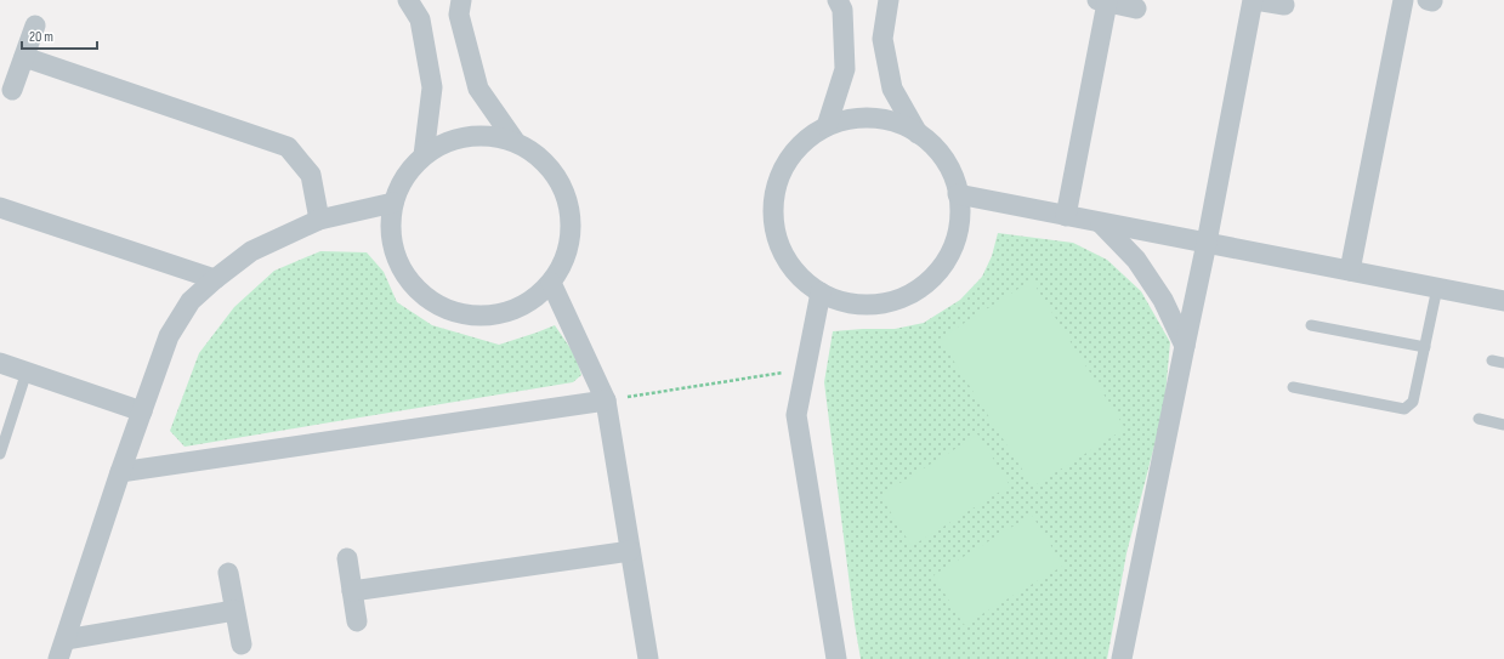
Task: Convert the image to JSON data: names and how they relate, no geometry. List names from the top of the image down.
{
  "scale_bar": "20 m"
}
